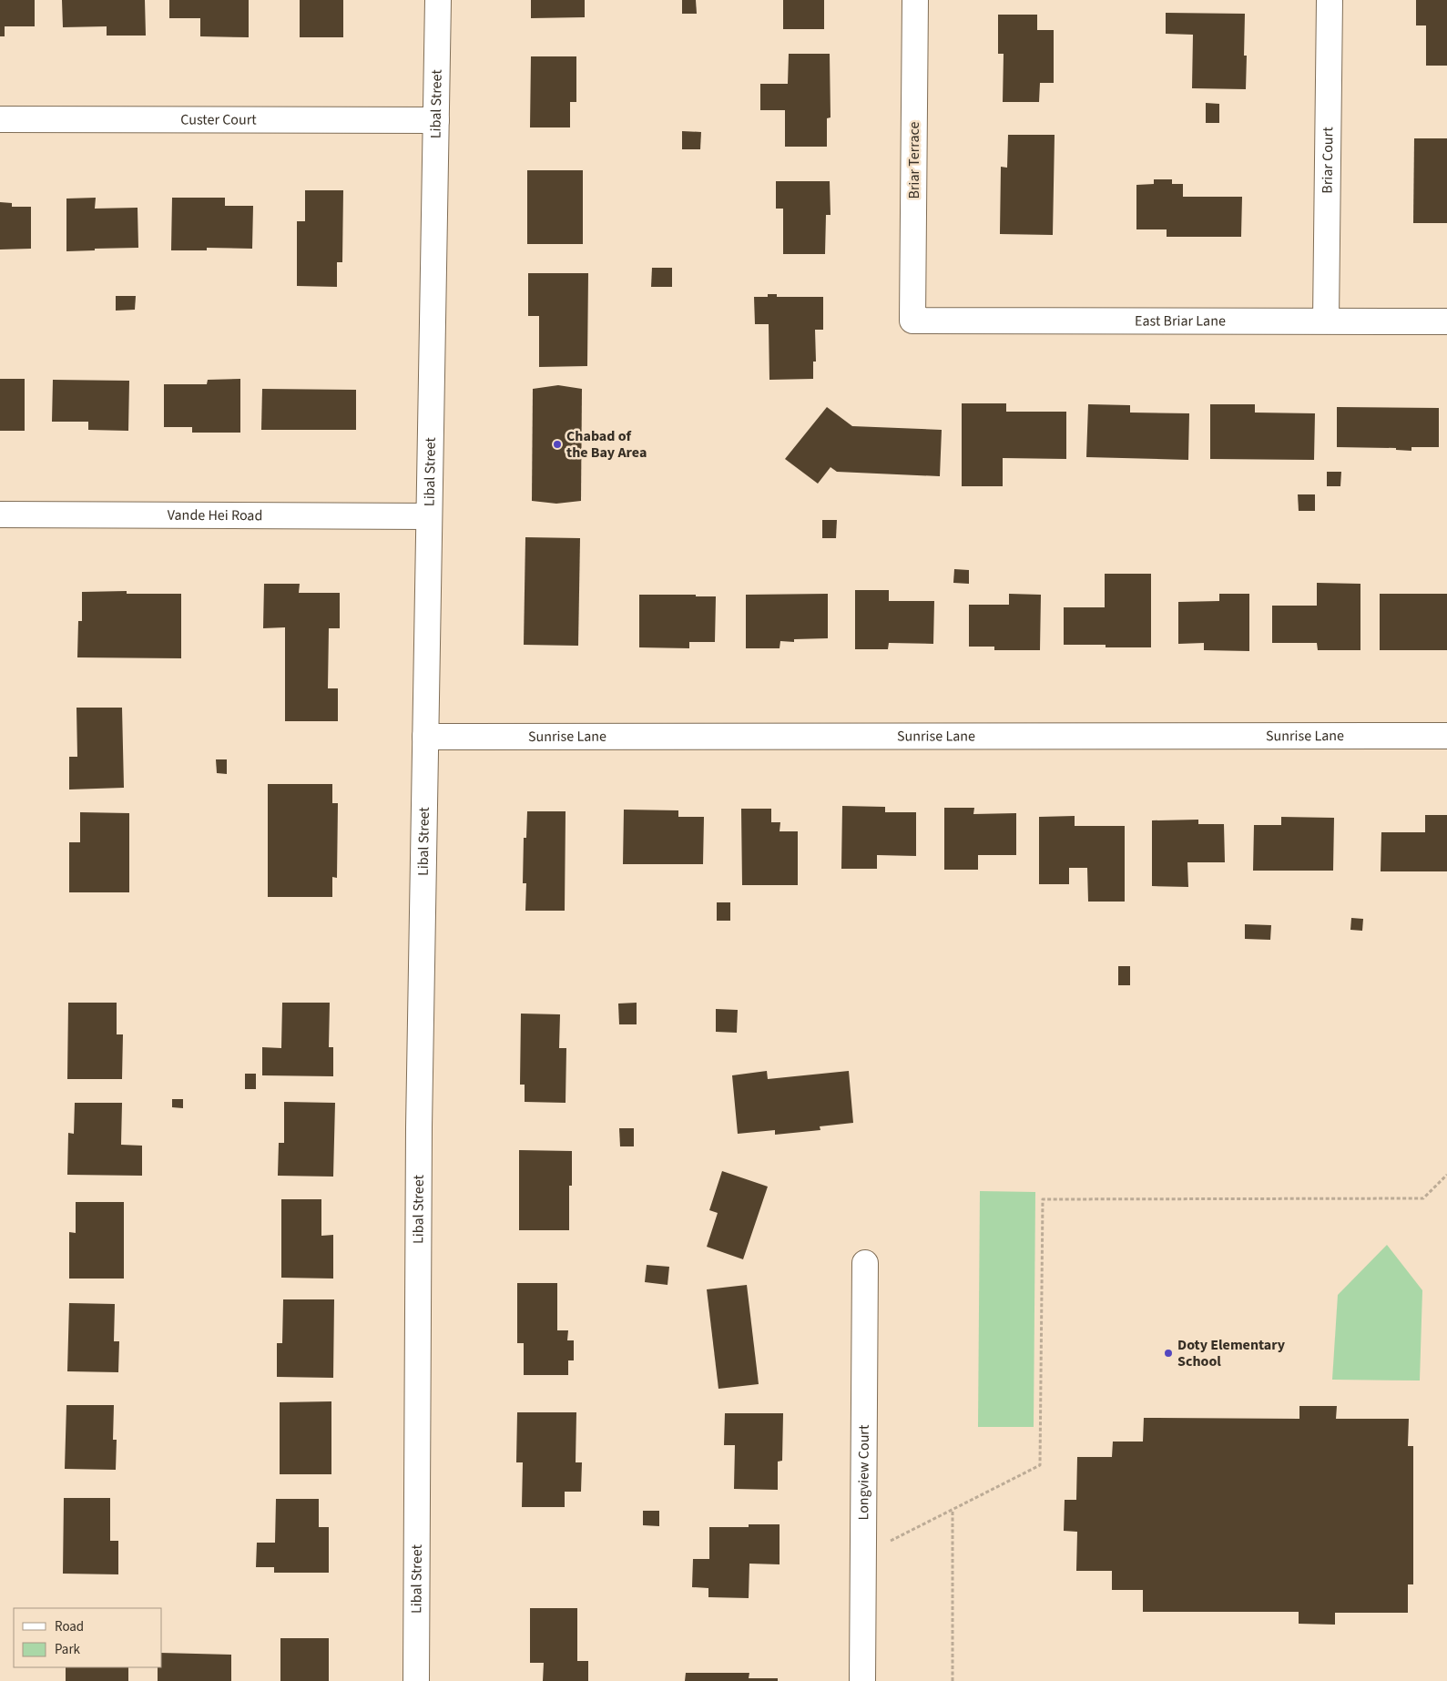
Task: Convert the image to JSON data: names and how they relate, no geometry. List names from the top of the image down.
{
  "streets": {
    "street": [
      "Libal Street",
      "Custer Court",
      "Briar Terrace",
      "Briar Court",
      "East Briar Lane",
      "Vande Hei Road",
      "Sunrise Lane",
      "Longview Court"
    ]
  },
  "crossings": [
    ["Libal Street", "Custer Court"],
    ["Libal Street", "Vande Hei Road"],
    ["Libal Street", "Sunrise Lane"],
    ["Briar Terrace", "East Briar Lane"],
    ["Briar Court", "East Briar Lane"]
  ],
  "places": ["Chabad of the Bay Area", "Doty Elementary School"],
  "legend": ["Road", "Park"]
}
